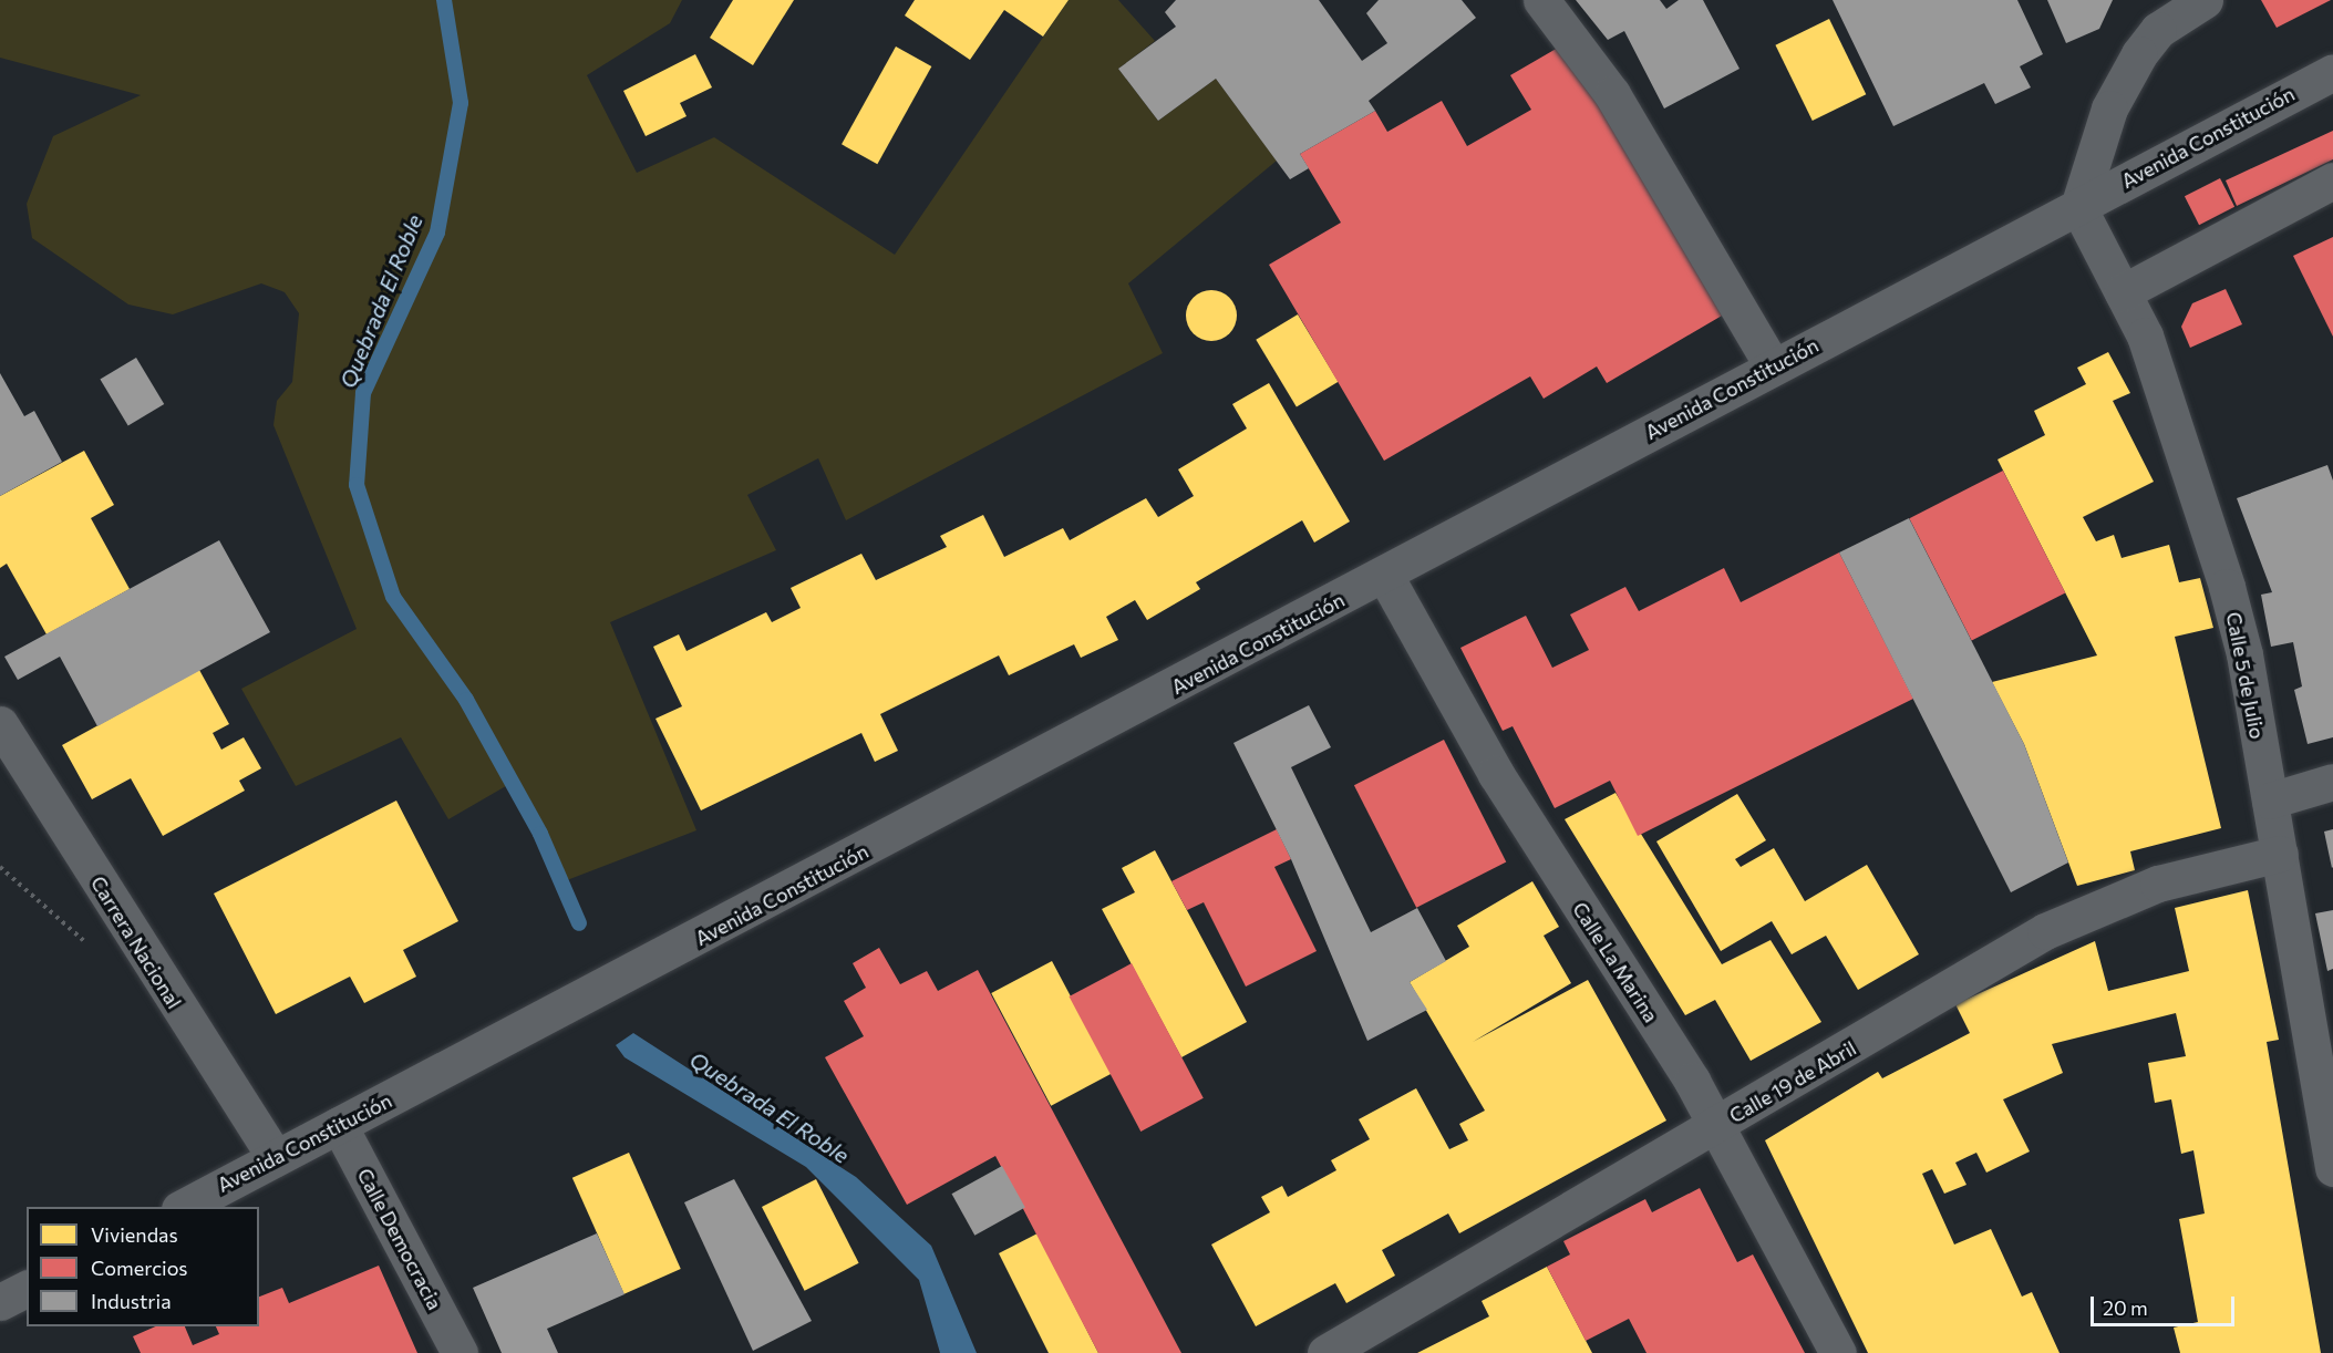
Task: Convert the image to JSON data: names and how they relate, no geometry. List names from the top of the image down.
{
  "streets": {
    "street": [
      "Avenida Constitución",
      "Calle 5 de Julio",
      "Carrera Nacional",
      "Calle La Marina",
      "Calle 19 de Abril",
      "Calle Democracia"
    ]
  },
  "crossings": [
    ["Avenida Constitución", "Calle 5 de Julio"],
    ["Avenida Constitución", "Carrera Nacional"],
    ["Avenida Constitución", "Calle La Marina"],
    ["Avenida Constitución", "Calle Democracia"],
    ["Calle 5 de Julio", "Calle 19 de Abril"],
    ["Calle La Marina", "Calle 19 de Abril"]
  ],
  "water": ["Quebrada El Roble"],
  "legend": ["Viviendas", "Comercios", "Industria"],
  "scale_bar": "20 m"
}
